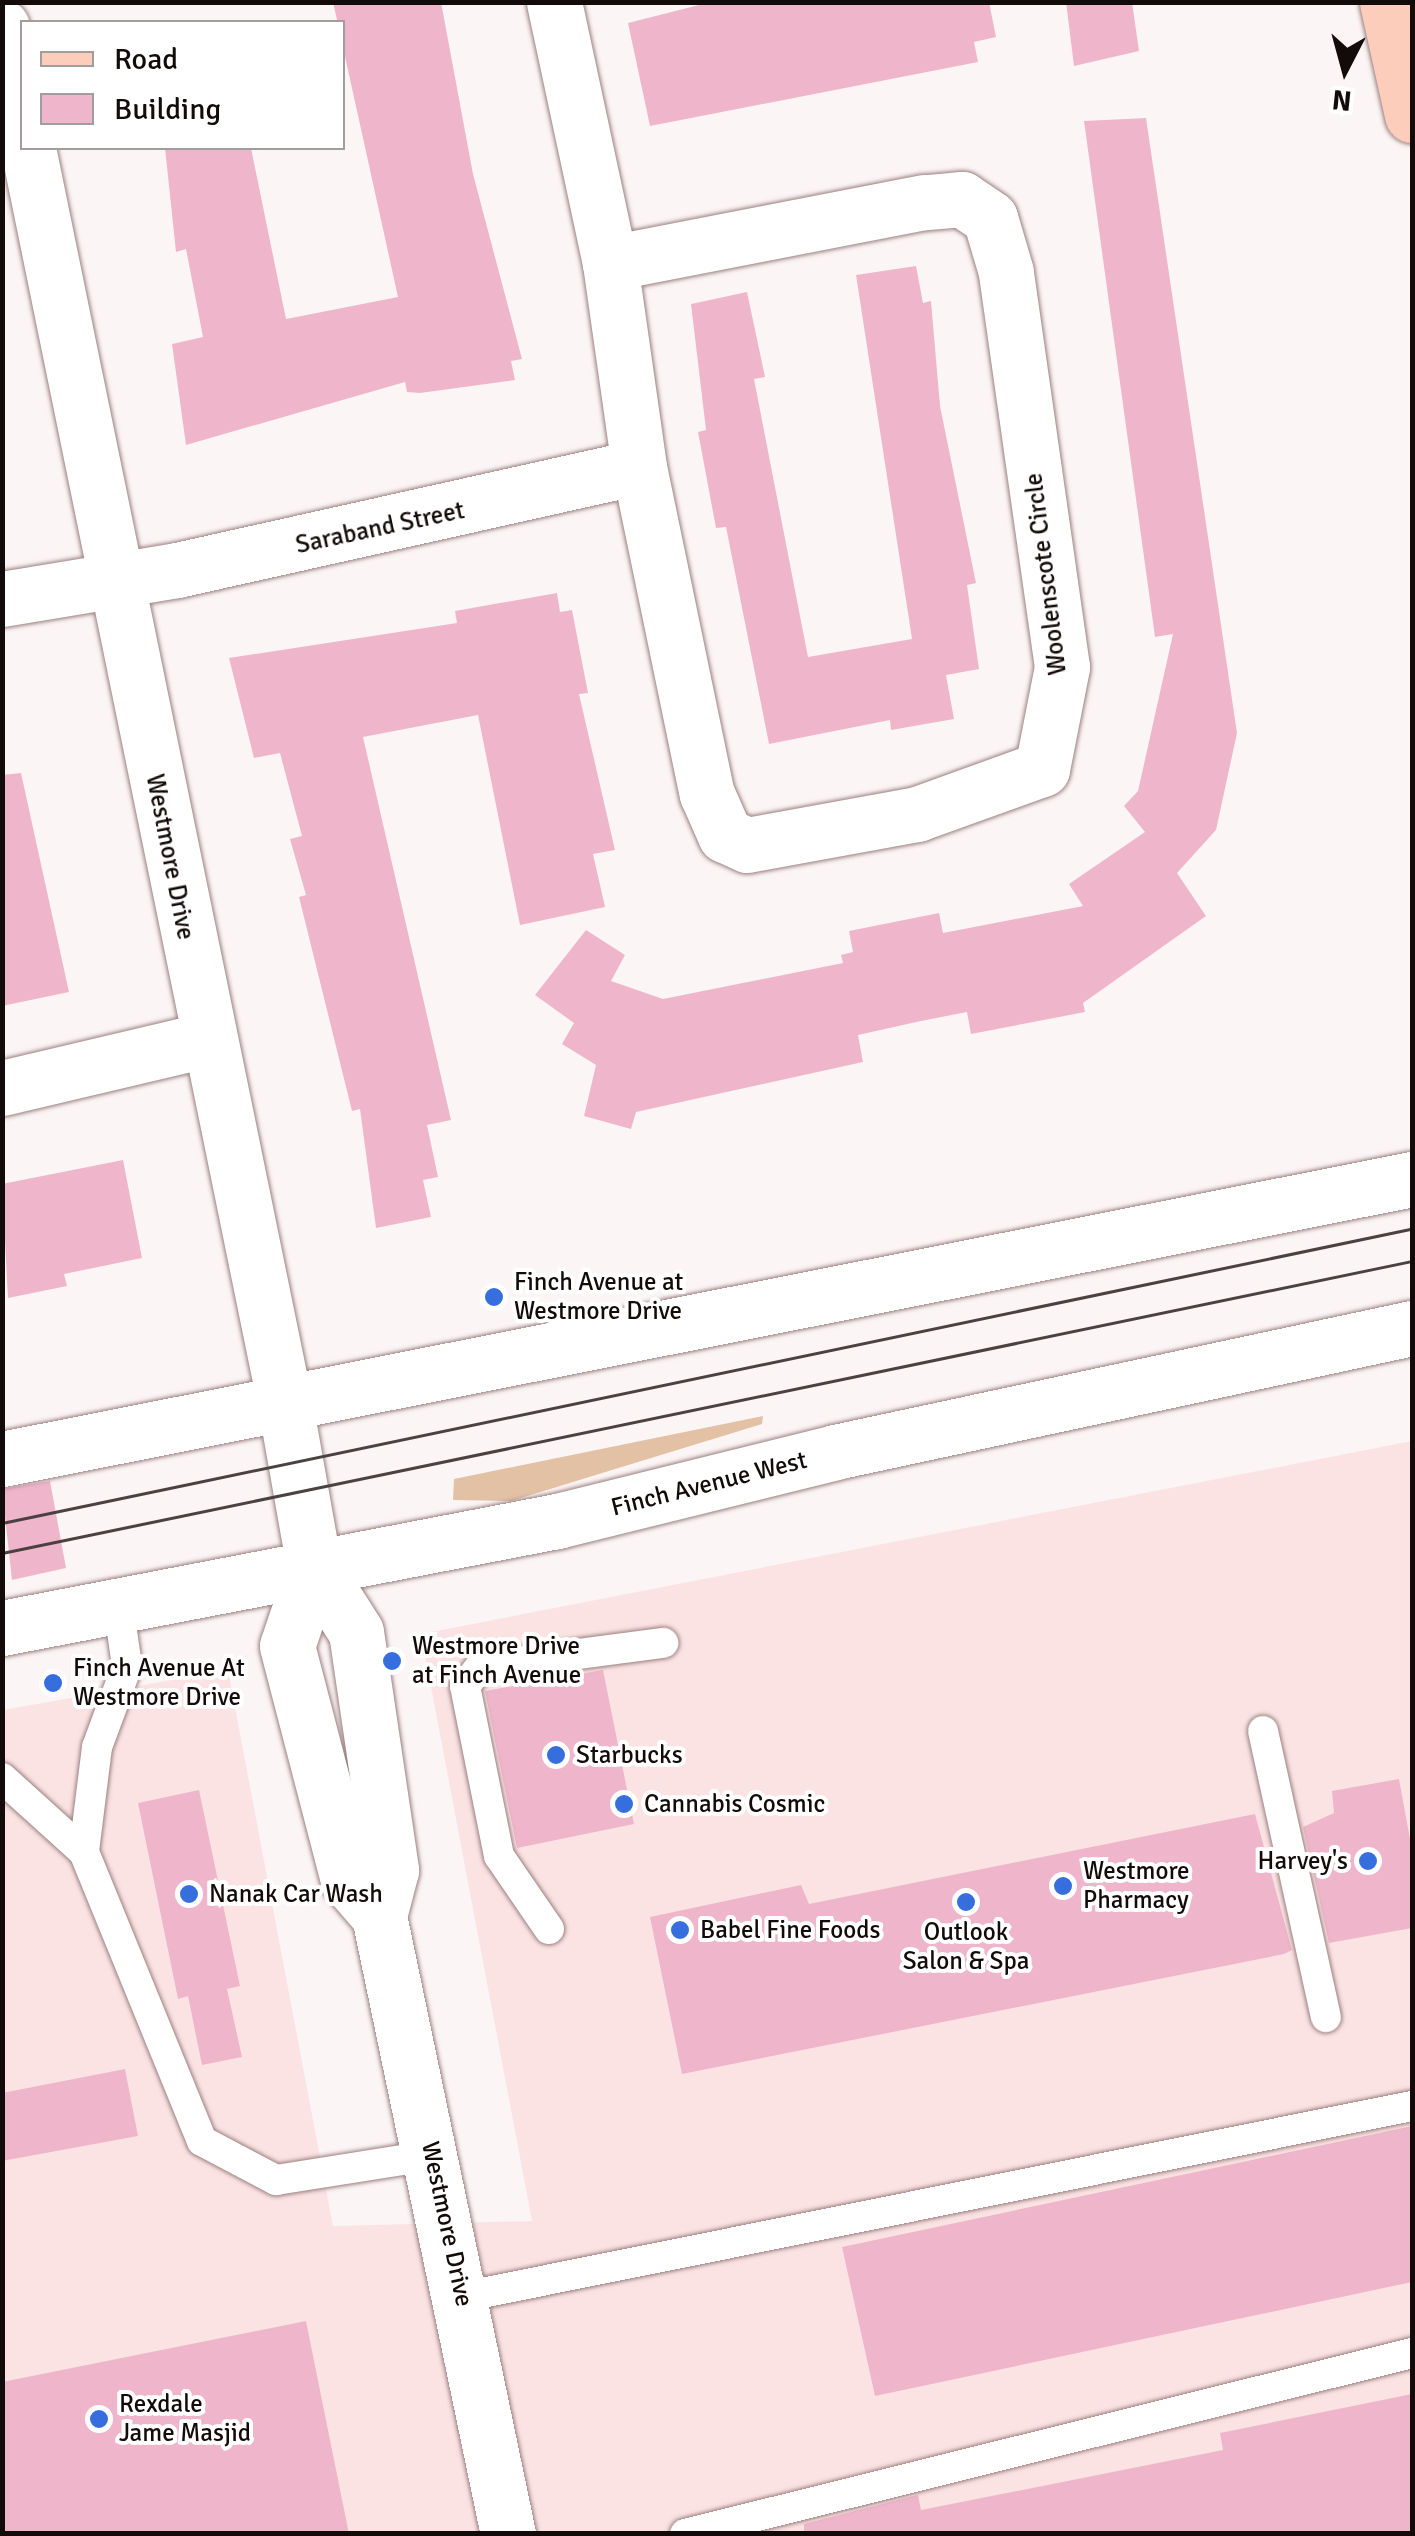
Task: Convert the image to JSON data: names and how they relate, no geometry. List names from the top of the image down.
{
  "streets": {
    "street": [
      "Saraband Street",
      "Woolenscote Circle",
      "Westmore Drive",
      "Finch Avenue West"
    ]
  },
  "crossings": [
    ["Saraband Street", "Woolenscote Circle"],
    ["Saraband Street", "Westmore Drive"],
    ["Westmore Drive", "Finch Avenue West"]
  ],
  "places": [
    "Finch Avenue at Westmore Drive",
    "Westmore Drive at Finch Avenue",
    "Finch Avenue At Westmore Drive",
    "Starbucks",
    "Cannabis Cosmic",
    "Harvey's",
    "Westmore Pharmacy",
    "Nanak Car Wash",
    "Outlook Salon & Spa",
    "Babel Fine Foods",
    "Rexdale Jame Masjid"
  ],
  "legend": ["Road", "Building"],
  "north": "bottom"
}
